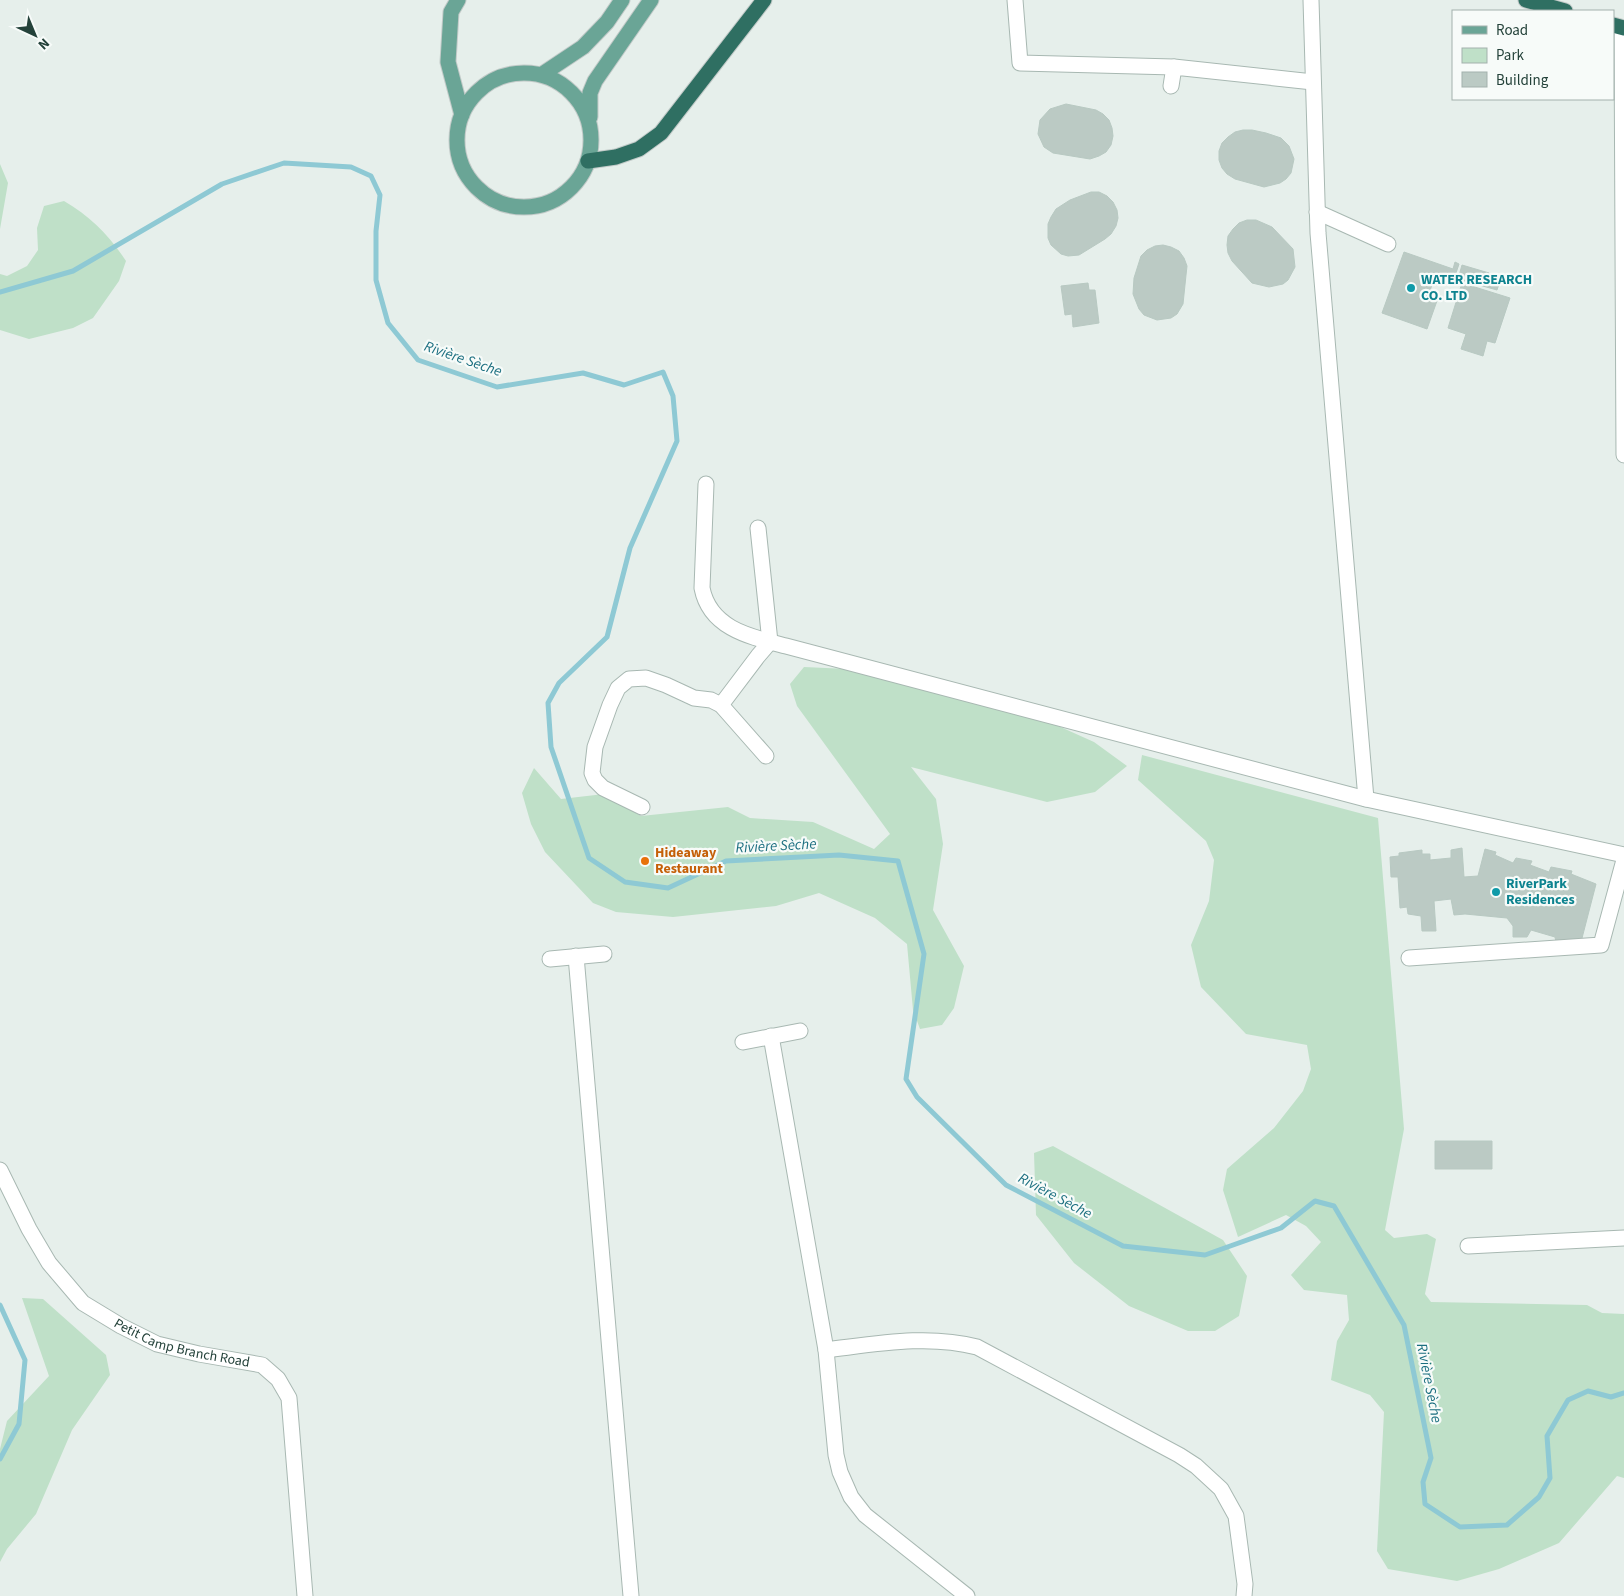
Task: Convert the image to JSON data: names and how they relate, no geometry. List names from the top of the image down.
{
  "streets": {
    "street": ["Petit Camp Branch Road"]
  },
  "water": ["Rivière Sèche"],
  "places": ["WATER RESEARCH CO. LTD", "Hideaway Restaurant", "RiverPark Residences"],
  "legend": ["Road", "Park", "Building"],
  "north": "bottom right"
}
